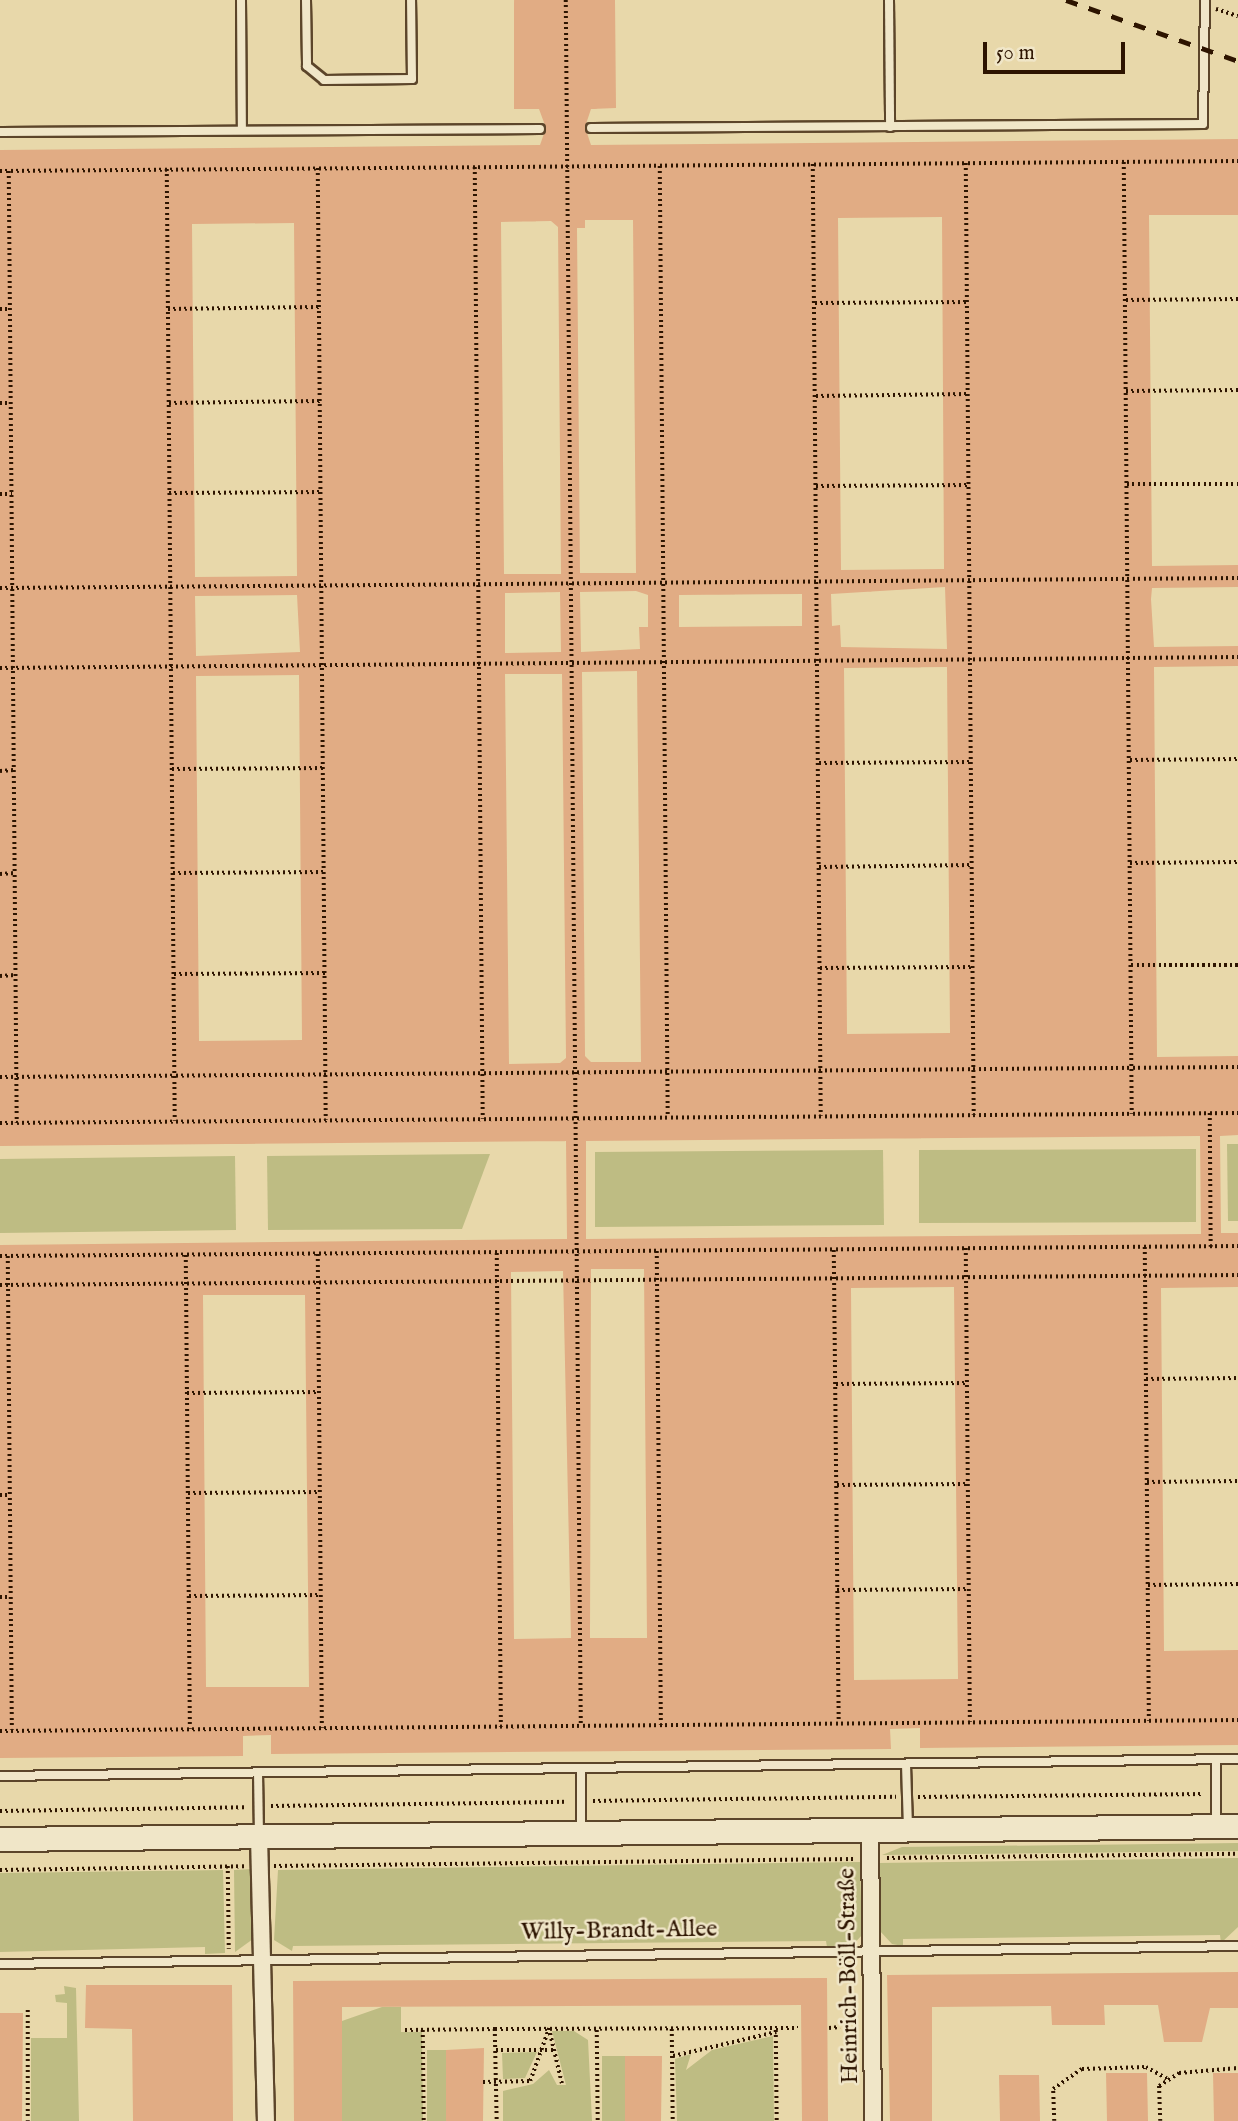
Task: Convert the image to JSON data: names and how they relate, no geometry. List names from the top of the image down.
{
  "streets": {
    "street": ["Heinrich-Böll-Straße"],
    "lane": ["Willy-Brandt-Allee"]
  },
  "crossings": [
    ["Willy-Brandt-Allee", "Heinrich-Böll-Straße"]
  ],
  "scale_bar": "50 m"
}
